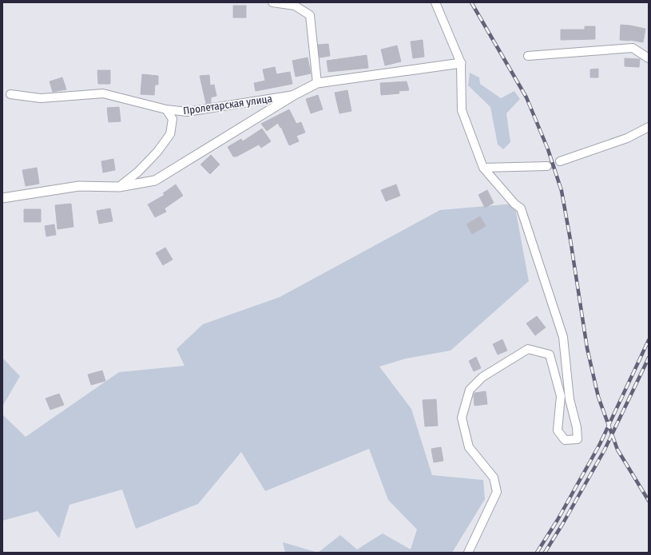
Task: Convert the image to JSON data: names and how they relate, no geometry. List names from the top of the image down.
{
  "streets": {
    "street": ["Пролетарская улица"]
  }
}
